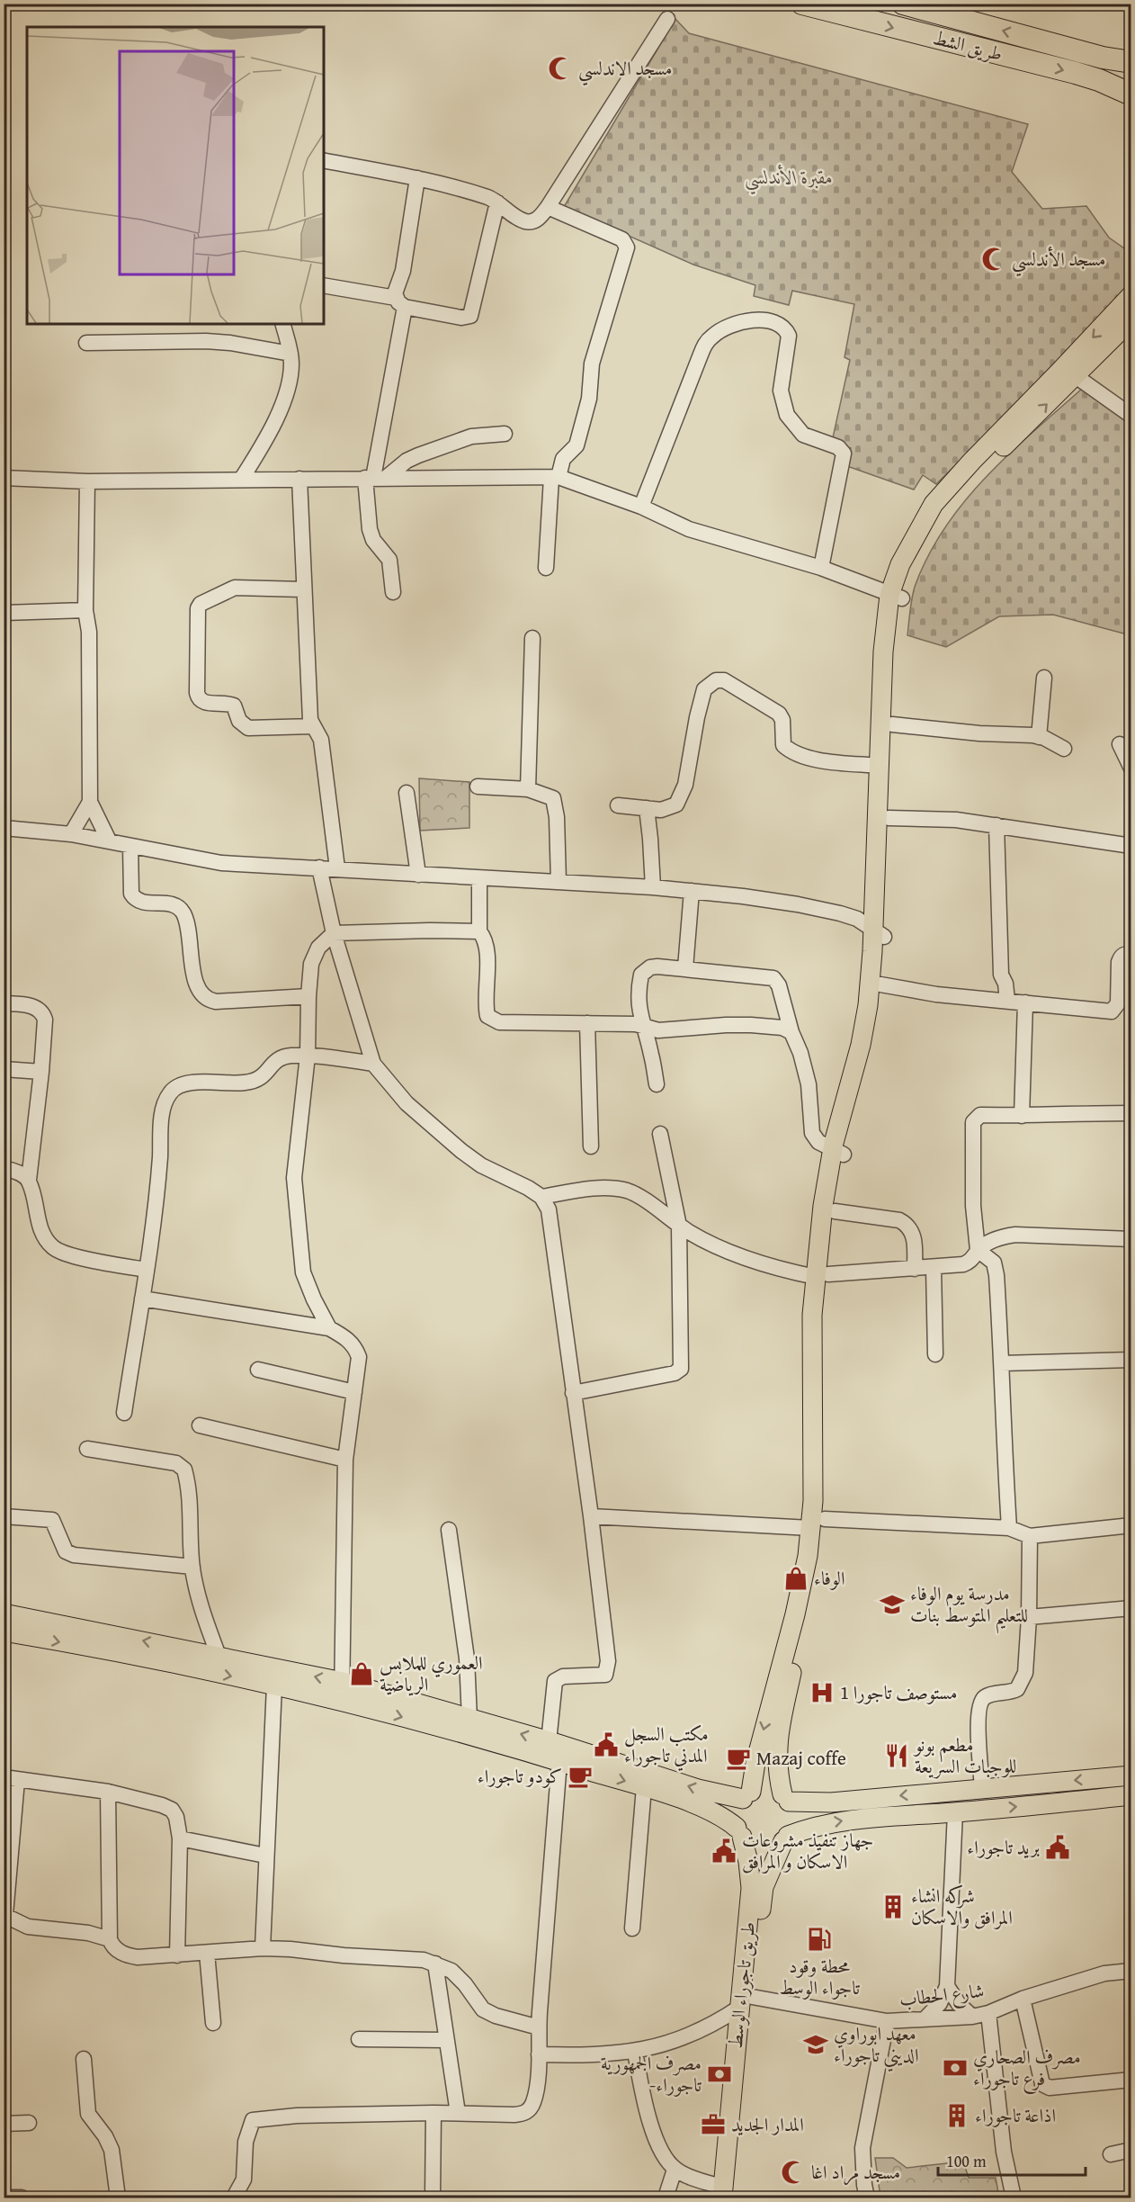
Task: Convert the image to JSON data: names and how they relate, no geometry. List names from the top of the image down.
{
  "streets": {
    "highway": ["طريق الشط"],
    "main road": ["طريق تاجوراء الوسط"],
    "street": ["شارع الحطاب"]
  },
  "crossings": [
    ["طريق تاجوراء الوسط", "شارع الحطاب"]
  ],
  "parks": ["مقبرة الأندلسي"],
  "places": {
    "mosque": ["مسجد الاندلسي", "مسجد الأندلسي", "مسجد مراد اغا"],
    "shop": ["الوفاء", "العموري للملابس الرياضية"],
    "school or university": ["مدرسة يوم الوفاء للتعليم المتوسط بنات", "معهد ابوراوي الديني تاجوراء"],
    "hospital": ["مستوصف تاجورا 1"],
    "public building": ["مكتب السجل المدني تاجوراء", "بريد تاجوراء", "جهاز تنفيذ مشروعات الاسكان و المرافق"],
    "restaurant": ["مطعم بونو للوجبات السريعة"],
    "cafe": ["Mazaj coffe", "كودو تاجوراء"],
    "building": ["شركه انشاء المرافق والاسكان", "اذاعة تاجوراء"],
    "fuel station": ["محطة وقود تاجواء الوسط"],
    "bank": ["مصرف الصحاري فرع تاجوراء", "مصرف الجمهورية -تاجوراء"],
    "office": ["المدار الجديد"]
  },
  "scale_bar": "100 m"
}
